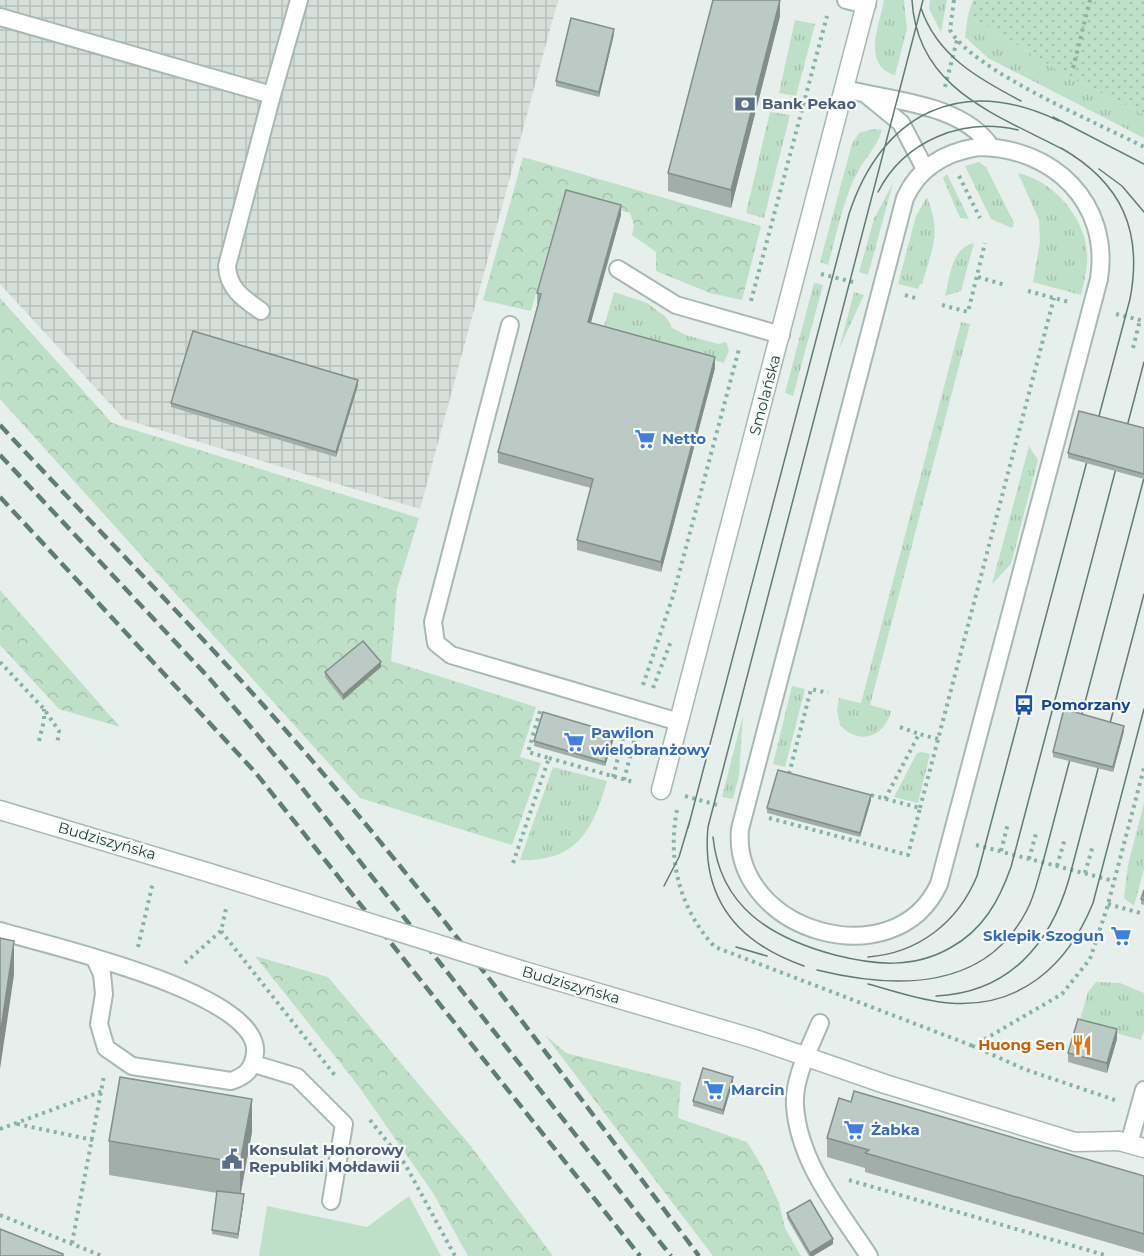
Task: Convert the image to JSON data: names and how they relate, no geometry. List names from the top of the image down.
{
  "streets": {
    "street": ["Smolańska", "Budziszyńska"]
  },
  "places": {
    "bank": ["Bank Pekao"],
    "supermarket": [
      "Netto",
      "Pawilon wielobranżowy",
      "Sklepik Szogun",
      "Marcin",
      "Żabka"
    ],
    "bus stop": ["Pomorzany"],
    "restaurant": ["Huong Sen"],
    "public building": ["Konsulat Honorowy Republiki Mołdawii"]
  }
}
